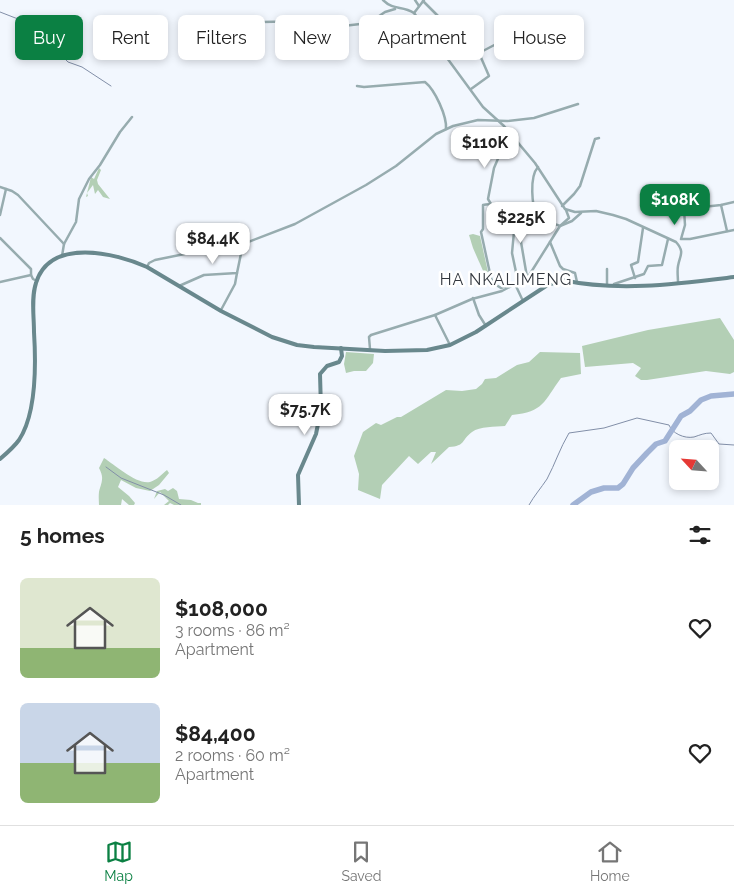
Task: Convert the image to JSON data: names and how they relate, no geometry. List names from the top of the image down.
{
  "districts": ["HA NKALIMENG"],
  "north": "top left",
  "page": {
    "chip": [
      "Buy",
      "Rent",
      "Filters",
      "New",
      "Apartment",
      "House"
    ],
    "price": [
      "$110K",
      "$108K",
      "$225K",
      "$84.4K",
      "$75.7K"
    ],
    "heading": "5 homes",
    "list": [
      {
        "name": "$108,000",
        "note": "3 rooms · 86 m² · Apartment"
      },
      {
        "name": "$84,400",
        "note": "2 rooms · 60 m² · Apartment"
      }
    ],
    "tabs": ["Map", "Saved", "Home"]
  }
}
